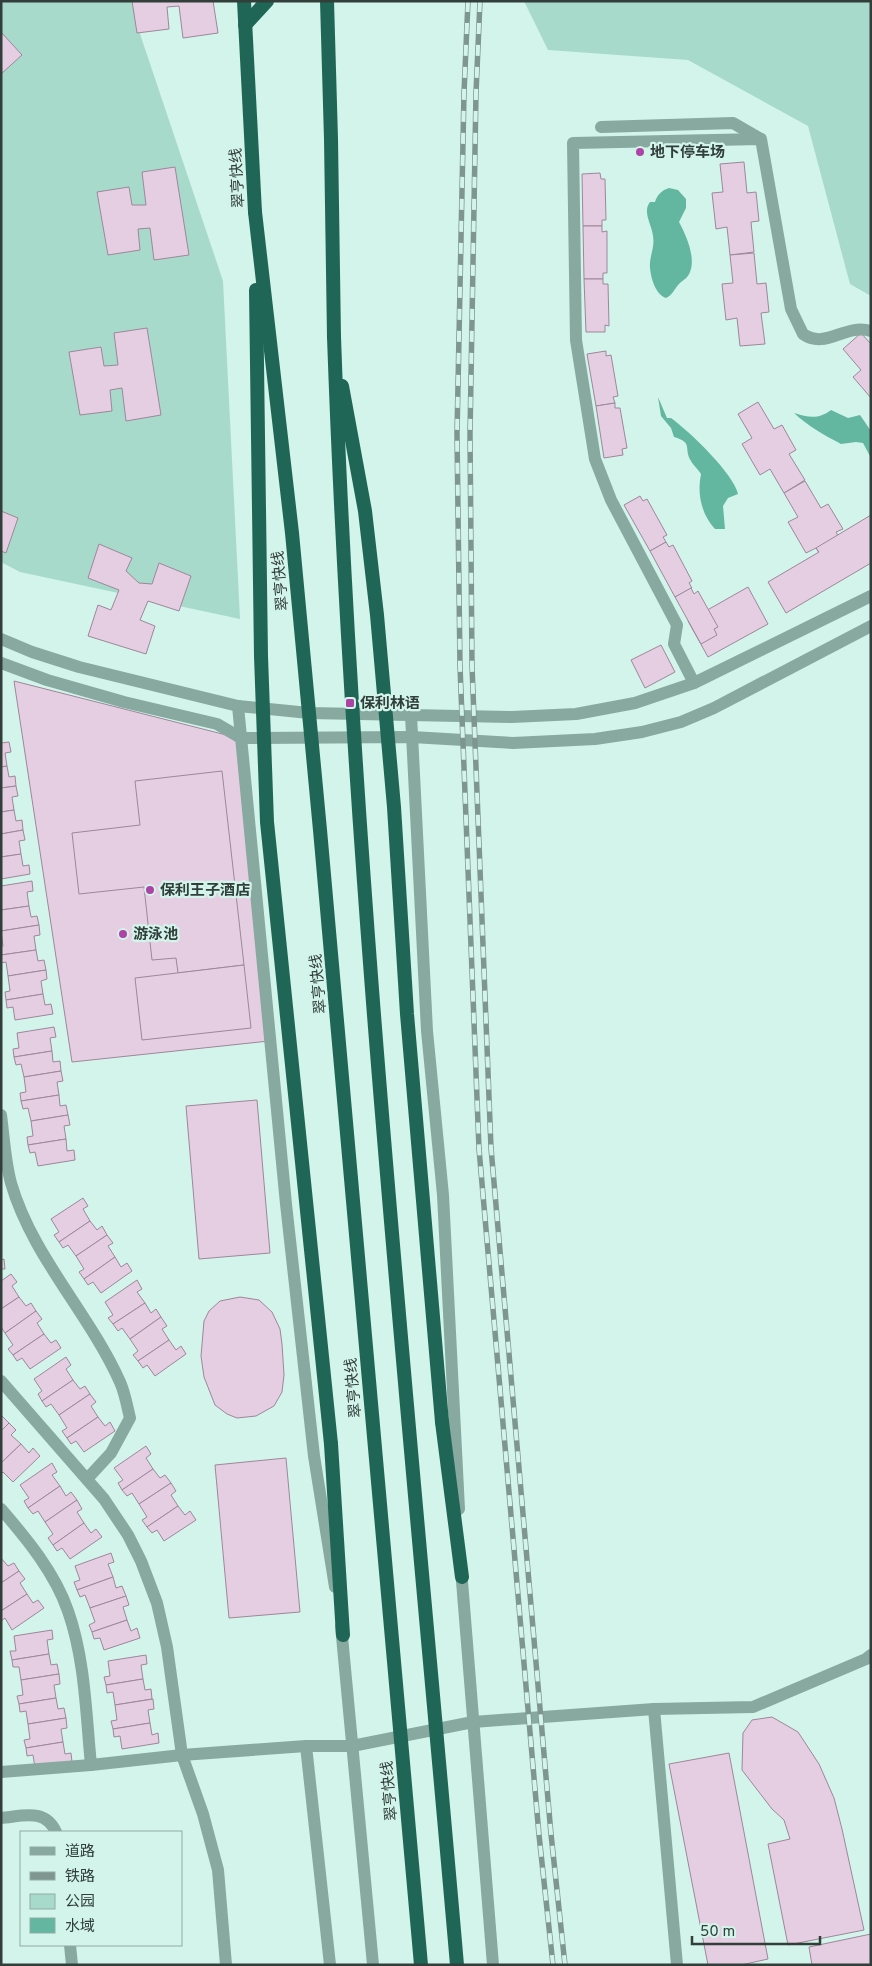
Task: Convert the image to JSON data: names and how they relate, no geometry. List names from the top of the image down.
{
  "streets": {
    "highway": ["翠亨快线"]
  },
  "places": {
    "other": ["地下停车场", "保利王子酒店", "游泳池"],
    "transit": ["保利林语"]
  },
  "legend": [
    "道路",
    "铁路",
    "公园",
    "水域"
  ],
  "scale_bar": "50 m"
}
